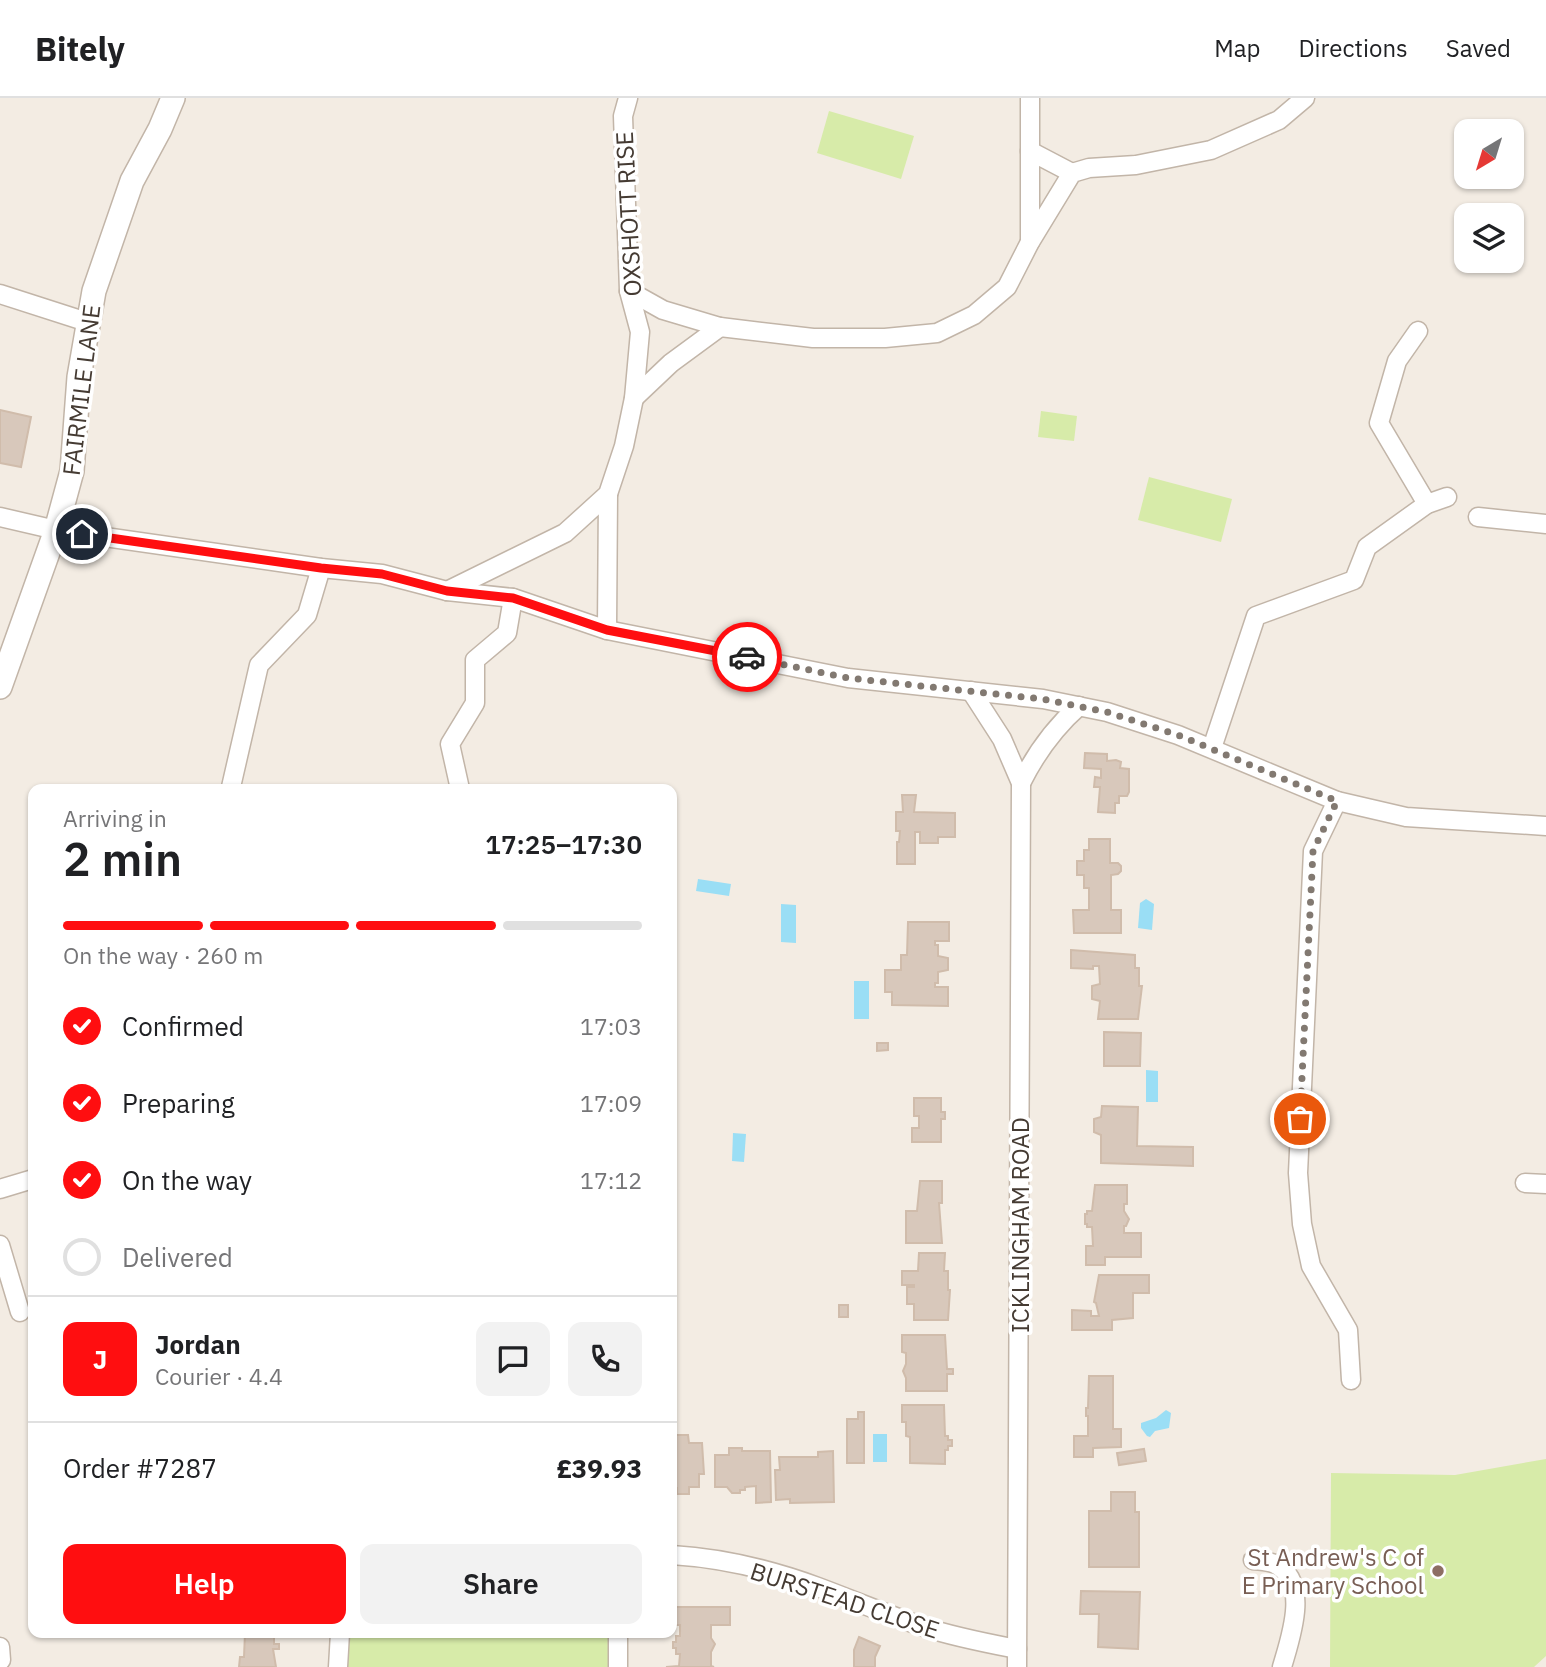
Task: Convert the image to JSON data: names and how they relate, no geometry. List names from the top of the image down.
{
  "streets": {
    "street": [
      "OXSHOTT RISE",
      "FAIRMILE LANE",
      "ICKLINGHAM ROAD",
      "BURSTEAD CLOSE"
    ]
  },
  "crossings": [
    ["ICKLINGHAM ROAD", "BURSTEAD CLOSE"]
  ],
  "places": ["St Andrew's C of E Primary School"],
  "north": "bottom left",
  "page": {
    "header": "Bitely",
    "nav": ["Map", "Directions", "Saved"],
    "heading": ["2 min", "Arriving in", "17:25–17:30"],
    "panel": [
      "Jordan",
      "Courier · 4.4",
      "Order #7287",
      "£39.93"
    ],
    "bar": "On the way · 260 m",
    "list": [
      ["Confirmed", "17:03"],
      ["Preparing", "17:09"],
      ["On the way", "17:12"],
      "Delivered"
    ],
    "round": "J",
    "buttons": ["Help", "Share"]
  }
}
